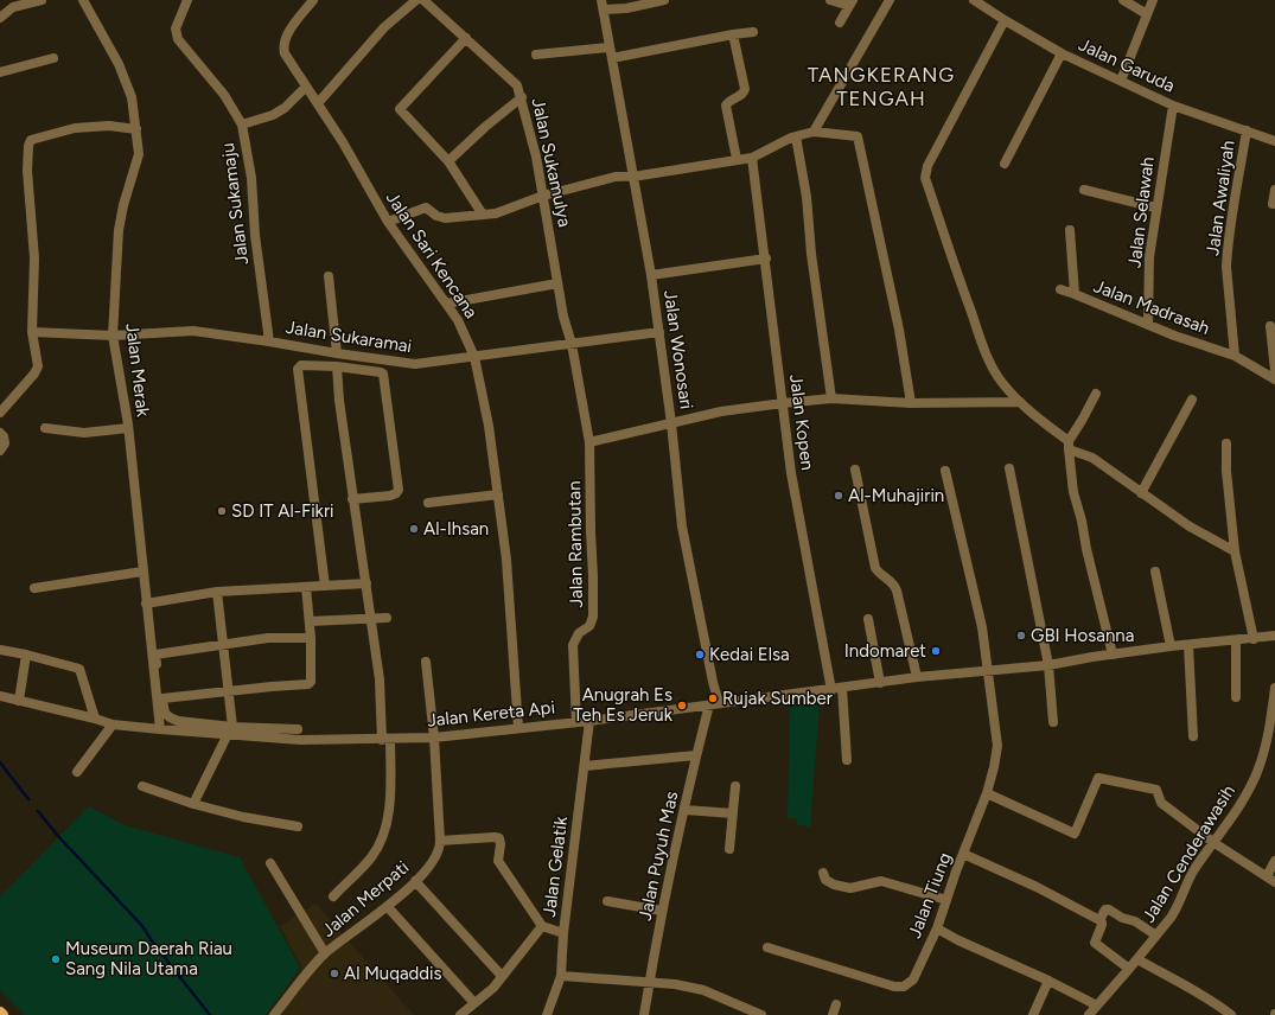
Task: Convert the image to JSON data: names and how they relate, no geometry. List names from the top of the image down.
{
  "streets": {
    "street": [
      "Jalan Garuda",
      "Jalan Sukamulya",
      "Jalan Awaliyah",
      "Jalan Sukamaju",
      "Jalan Selawah",
      "Jalan Sari Kencana",
      "Jalan Madrasah",
      "Jalan Sukaramai",
      "Jalan Wonosari",
      "Jalan Merak",
      "Jalan Kopen",
      "Jalan Rambutan",
      "Jalan Kereta Api",
      "Jalan Cenderawasih",
      "Jalan Puyuh Mas",
      "Jalan Gelatik",
      "Jalan Tiung",
      "Jalan Merpati"
    ]
  },
  "crossings": [
    ["Jalan Garuda", "Jalan Awaliyah"],
    ["Jalan Garuda", "Jalan Selawah"],
    ["Jalan Sukamulya", "Jalan Sukaramai"],
    ["Jalan Sukamulya", "Jalan Rambutan"],
    ["Jalan Awaliyah", "Jalan Madrasah"],
    ["Jalan Sukamaju", "Jalan Sukaramai"],
    ["Jalan Selawah", "Jalan Madrasah"],
    ["Jalan Sari Kencana", "Jalan Sukaramai"],
    ["Jalan Sari Kencana", "Jalan Kereta Api"],
    ["Jalan Sukaramai", "Jalan Wonosari"],
    ["Jalan Sukaramai", "Jalan Merak"],
    ["Jalan Sukaramai", "Jalan Rambutan"],
    ["Jalan Wonosari", "Jalan Kereta Api"],
    ["Jalan Merak", "Jalan Kereta Api"],
    ["Jalan Kopen", "Jalan Kereta Api"],
    ["Jalan Rambutan", "Jalan Kereta Api"],
    ["Jalan Kereta Api", "Jalan Puyuh Mas"],
    ["Jalan Kereta Api", "Jalan Gelatik"],
    ["Jalan Kereta Api", "Jalan Tiung"],
    ["Jalan Kereta Api", "Jalan Merpati"]
  ],
  "districts": ["TANGKERANG TENGAH"],
  "places": [
    "Al-Muhajirin",
    "SD IT Al-Fikri",
    "Al-Ihsan",
    "GBI Hosanna",
    "Indomaret",
    "Kedai Elsa",
    "Rujak Sumber",
    "Anugrah Es Teh Es Jeruk",
    "Museum Daerah Riau Sang Nila Utama",
    "Al Muqaddis"
  ]
}
